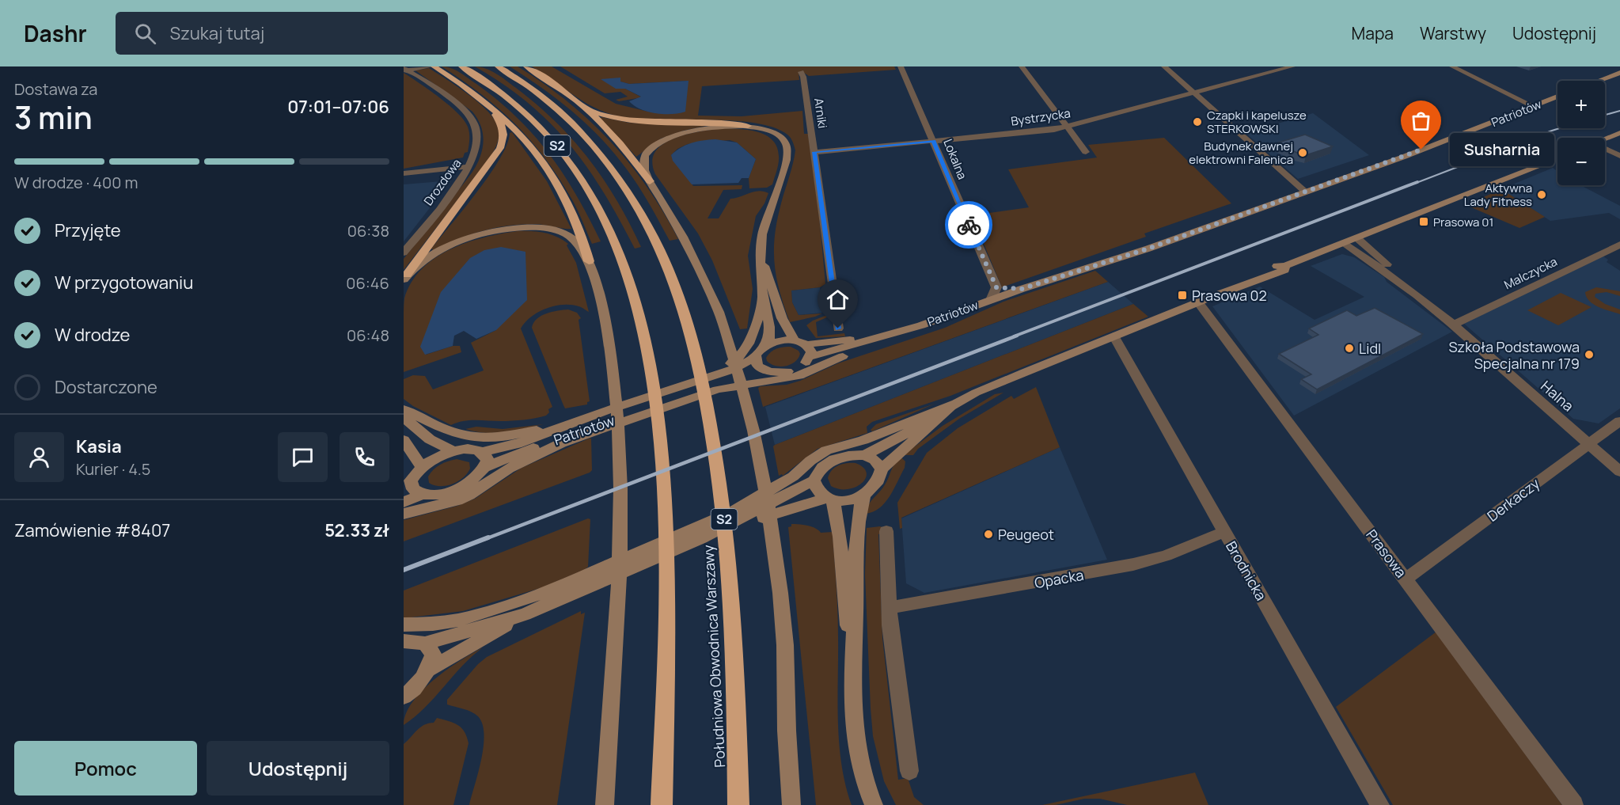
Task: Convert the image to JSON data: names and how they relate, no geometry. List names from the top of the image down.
{
  "streets": {
    "highway": ["S2", "Południowa Obwodnica Warszawy"],
    "main road": ["Patriotów"],
    "street": [
      "Arniki",
      "Bystrzycka",
      "Lokalna",
      "Drozdowa",
      "Malczycka",
      "Halna",
      "Derkaczy",
      "Prasowa",
      "Brodnicka",
      "Opacka"
    ]
  },
  "crossings": [
    ["Arniki", "Bystrzycka"],
    ["Bystrzycka", "Lokalna"],
    ["Malczycka", "Halna"],
    ["Halna", "Derkaczy"],
    ["Derkaczy", "Prasowa"],
    ["Brodnicka", "Opacka"]
  ],
  "places": {
    "other": [
      "Czapki i kapelusze STERKOWSKI",
      "Susharnia",
      "Budynek dawnej elektrowni Falenica",
      "Aktywna Lady Fitness",
      "Lidl",
      "Szkoła Podstawowa Specjalna nr 179",
      "Peugeot"
    ],
    "transit": ["Prasowa 01", "Prasowa 02"]
  },
  "page": {
    "header": "Dashr",
    "search": "Szukaj tutaj",
    "nav": ["Mapa", "Warstwy", "Udostępnij"],
    "heading": ["3 min", "Dostawa za", "07:01–07:06"],
    "panel": [
      "Kasia",
      "Kurier · 4.5",
      "Zamówienie #8407",
      "52.33 zł"
    ],
    "map_buttons": ["+", "−"],
    "bubble": "Susharnia",
    "bar": "W drodze · 400 m",
    "list": [
      ["Przyjęte", "06:38"],
      ["W przygotowaniu", "06:46"],
      ["W drodze", "06:48"],
      "Dostarczone"
    ],
    "buttons": ["Pomoc", "Udostępnij"]
  }
}
